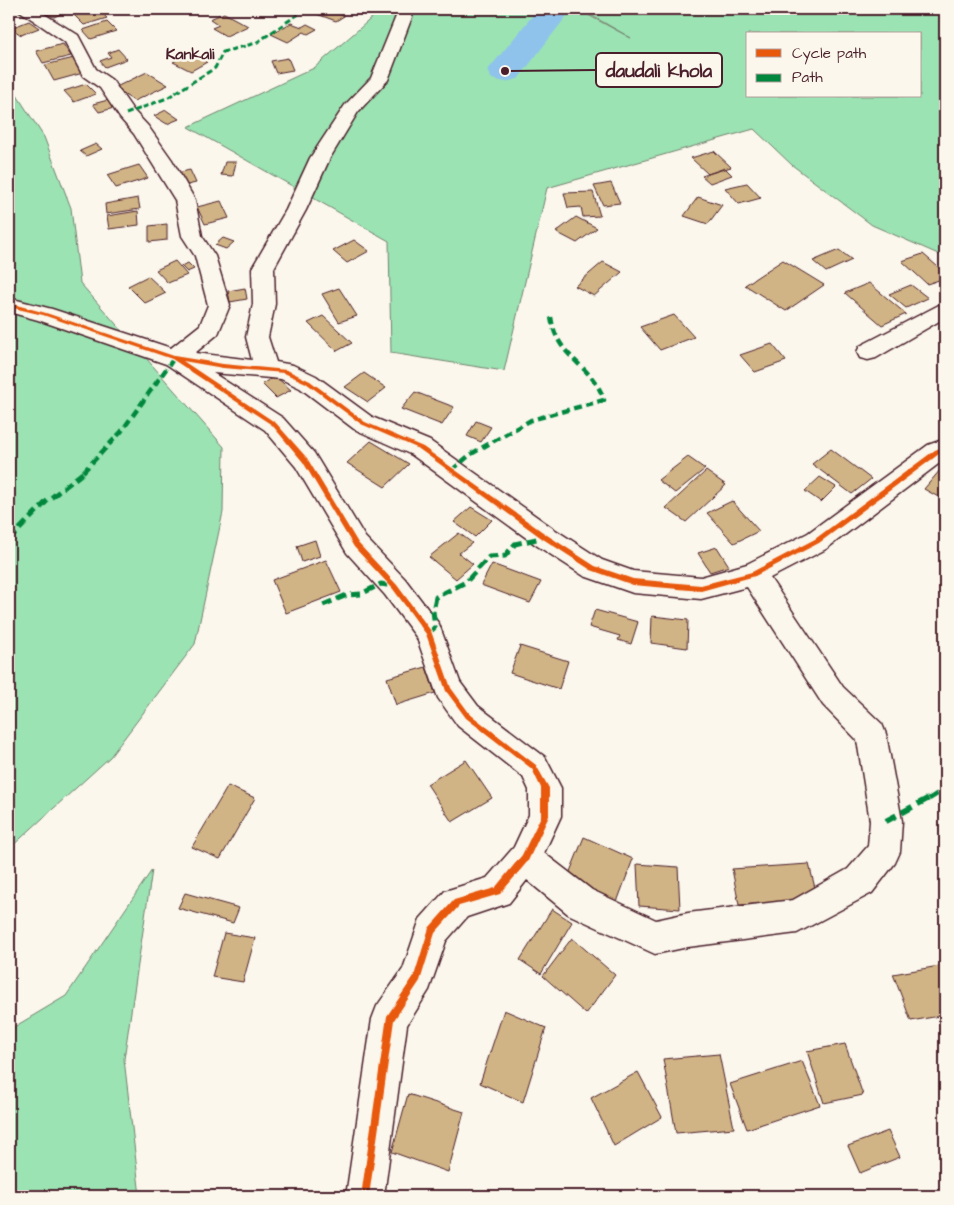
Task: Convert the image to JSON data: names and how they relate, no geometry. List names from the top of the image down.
{
  "districts": ["Kankali"],
  "places": ["daudali khola"],
  "legend": ["Cycle path", "Path"]
}
